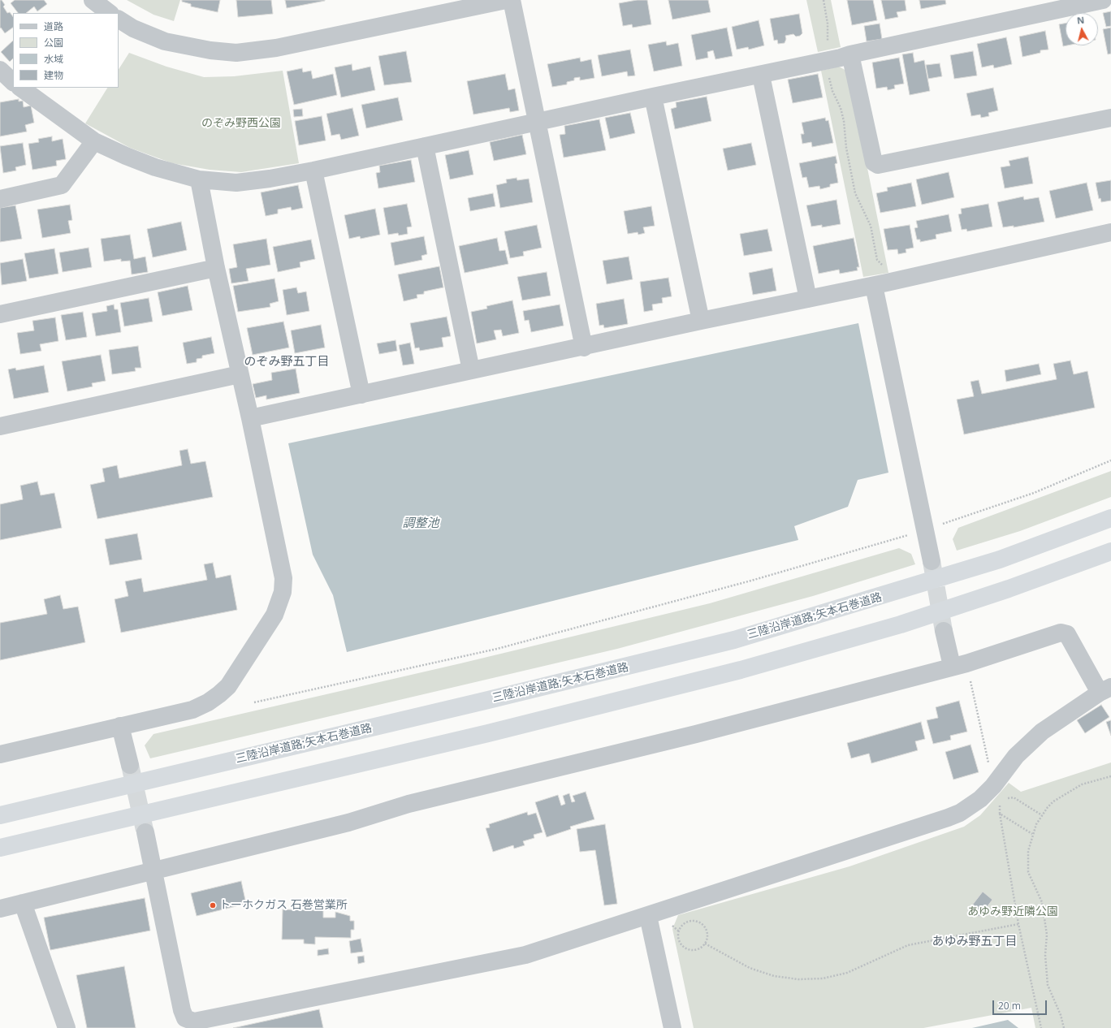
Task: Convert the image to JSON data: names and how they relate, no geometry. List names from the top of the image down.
{
  "streets": {
    "highway": ["三陸沿岸道路;矢本石巻道路"]
  },
  "districts": ["のぞみ野五丁目", "あゆみ野五丁目"],
  "water": ["調整池"],
  "parks": ["のぞみ野西公園", "あゆみ野近隣公園"],
  "places": ["トーホクガス 石巻営業所"],
  "legend": [
    "道路",
    "公園",
    "水域",
    "建物"
  ],
  "scale_bar": "20 m",
  "north": "top"
}
